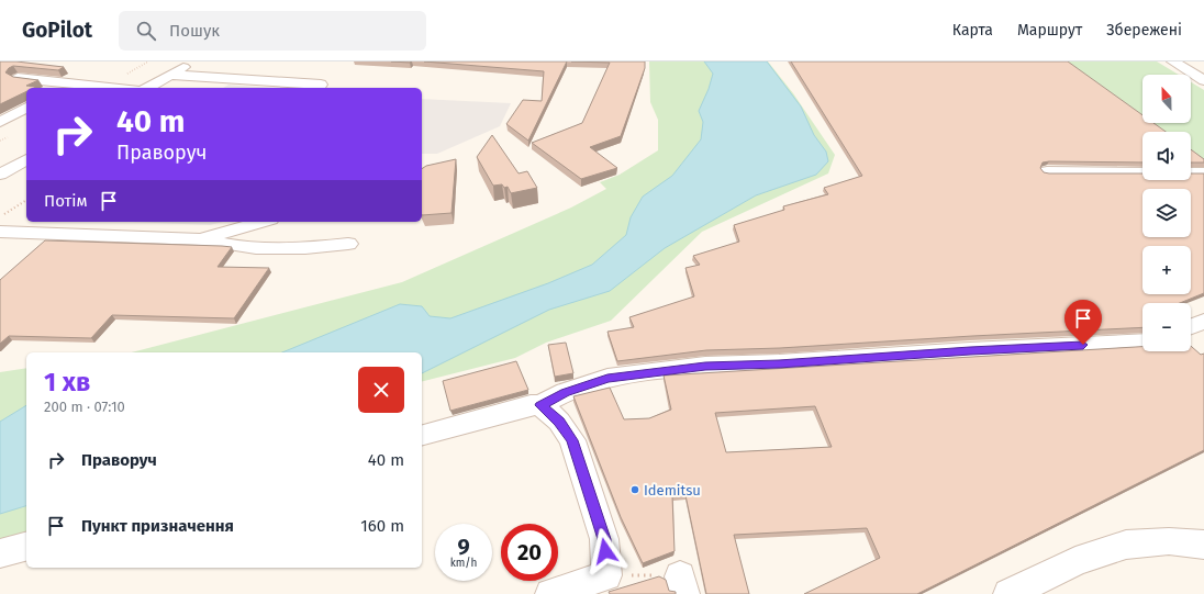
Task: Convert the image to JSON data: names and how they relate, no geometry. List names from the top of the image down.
{
  "places": ["Idemitsu"],
  "north": "top",
  "page": {
    "header": "GoPilot",
    "search": "Пошук",
    "nav": ["Карта", "Маршрут", "Збережені"],
    "map_buttons": ["+", "−"],
    "turn": ["40 m", "Праворуч"],
    "then": "Потім",
    "heading": ["1 хв", "200 m · 07:10"],
    "list": [
      {
        "name": "Праворуч",
        "value": "40 m"
      },
      {
        "name": "Пункт призначення",
        "value": "160 m"
      }
    ],
    "speed": "9 km/h",
    "limit": "20"
  }
}
